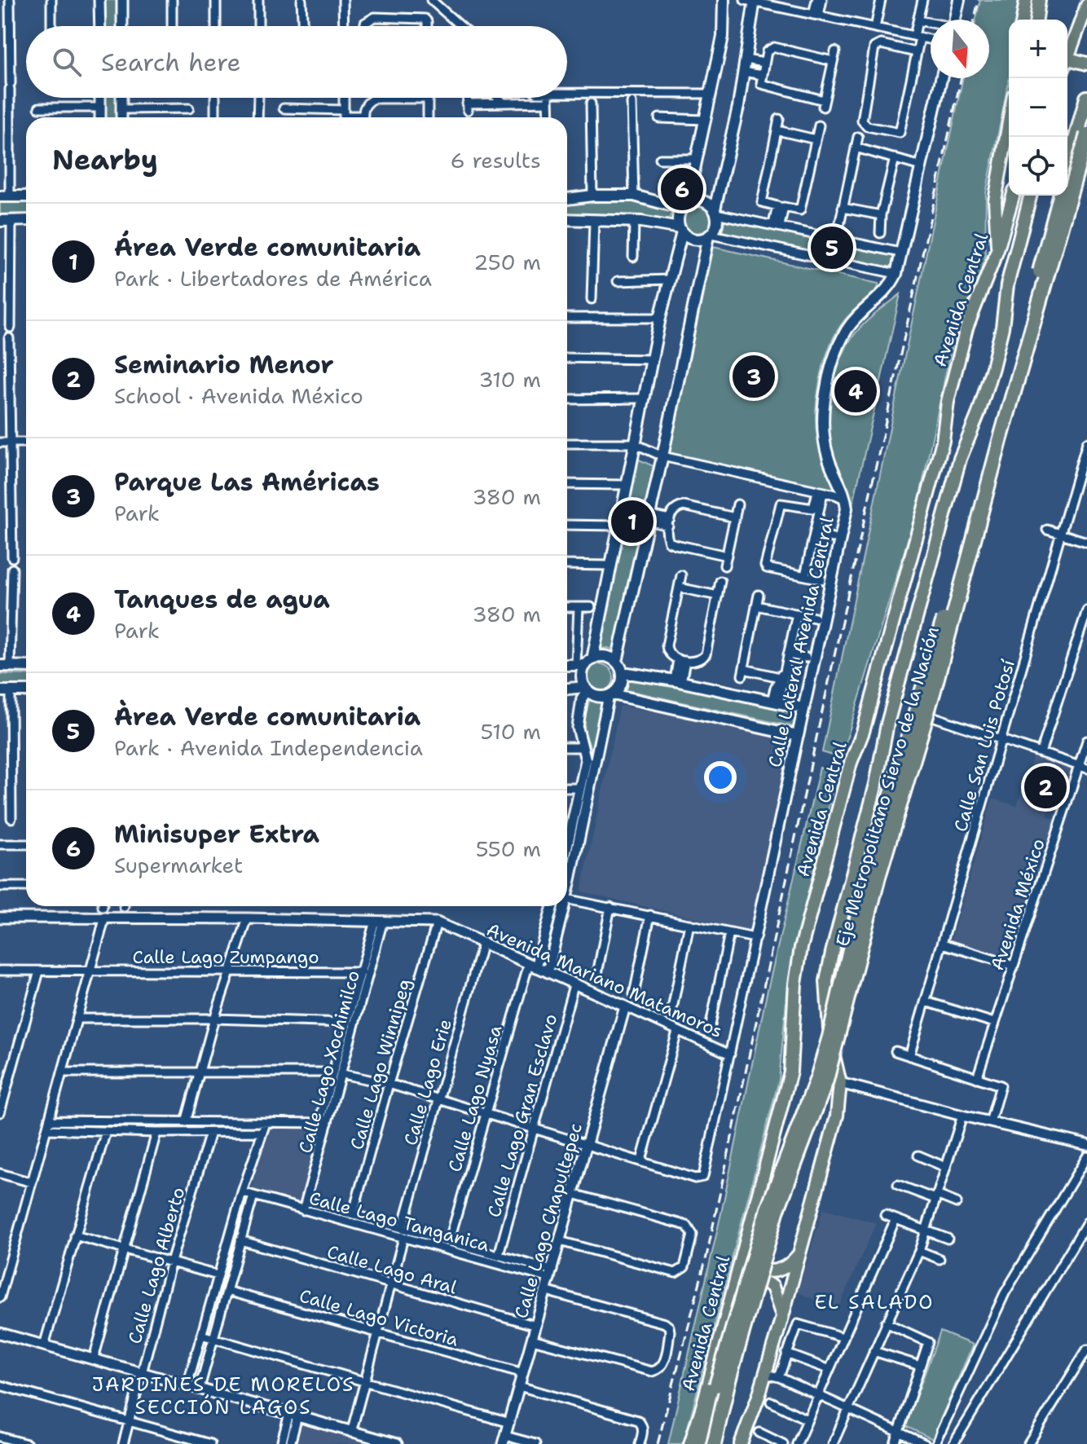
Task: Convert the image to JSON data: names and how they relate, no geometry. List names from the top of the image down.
{
  "streets": {
    "highway": ["Avenida Central", "Eje Metropolitano Siervo de la Nación"],
    "main road": ["Calle Lateral Avenida Central"],
    "street": [
      "Calle San Luis Potosí",
      "Avenida México",
      "Calle Lago Zumpango",
      "Avenida Mariano Matamoros",
      "Calle Lago Xochimilco",
      "Calle Lago Winnipeg",
      "Calle Lago Erie",
      "Calle Lago Nyasa",
      "Calle Lago Gran Esclavo",
      "Calle Lago Chapultepec",
      "Calle Lago Tanganica",
      "Calle Lago Alberto",
      "Calle Lago Aral",
      "Calle Lago Victoria"
    ]
  },
  "crossings": [
    ["Calle Lateral Avenida Central", "Avenida Mariano Matamoros"],
    ["Calle Lago Zumpango", "Calle Lago Xochimilco"],
    ["Avenida Mariano Matamoros", "Calle Lago Xochimilco"],
    ["Avenida Mariano Matamoros", "Calle Lago Winnipeg"],
    ["Avenida Mariano Matamoros", "Calle Lago Erie"],
    ["Avenida Mariano Matamoros", "Calle Lago Nyasa"],
    ["Avenida Mariano Matamoros", "Calle Lago Gran Esclavo"],
    ["Avenida Mariano Matamoros", "Calle Lago Chapultepec"],
    ["Calle Lago Xochimilco", "Calle Lago Tanganica"],
    ["Calle Lago Winnipeg", "Calle Lago Tanganica"],
    ["Calle Lago Erie", "Calle Lago Tanganica"],
    ["Calle Lago Erie", "Calle Lago Aral"],
    ["Calle Lago Erie", "Calle Lago Victoria"],
    ["Calle Lago Nyasa", "Calle Lago Tanganica"],
    ["Calle Lago Gran Esclavo", "Calle Lago Tanganica"],
    ["Calle Lago Chapultepec", "Calle Lago Tanganica"],
    ["Calle Lago Chapultepec", "Calle Lago Aral"],
    ["Calle Lago Chapultepec", "Calle Lago Victoria"]
  ],
  "districts": ["EL SALADO", "JARDINES DE MORELOS SECCIÓN LAGOS"],
  "north": "bottom",
  "page": {
    "map_buttons": ["+", "−"],
    "search": "Search here",
    "heading": ["Nearby", "6 results"],
    "pins": [
      "6",
      "5",
      "3",
      "4",
      "1",
      "2"
    ],
    "list": [
      {
        "mark": "1",
        "name": "Área Verde comunitaria",
        "note": "Park · Libertadores de América",
        "value": "250 m"
      },
      {
        "mark": "2",
        "name": "Seminario Menor",
        "note": "School · Avenida México",
        "value": "310 m"
      },
      {
        "mark": "3",
        "name": "Parque Las Américas",
        "note": "Park",
        "value": "380 m"
      },
      {
        "mark": "4",
        "name": "Tanques de agua",
        "note": "Park",
        "value": "380 m"
      },
      {
        "mark": "5",
        "name": "Àrea Verde comunitaria",
        "note": "Park · Avenida Independencia",
        "value": "510 m"
      },
      {
        "mark": "6",
        "name": "Minisuper Extra",
        "note": "Supermarket",
        "value": "550 m"
      }
    ]
  }
}
